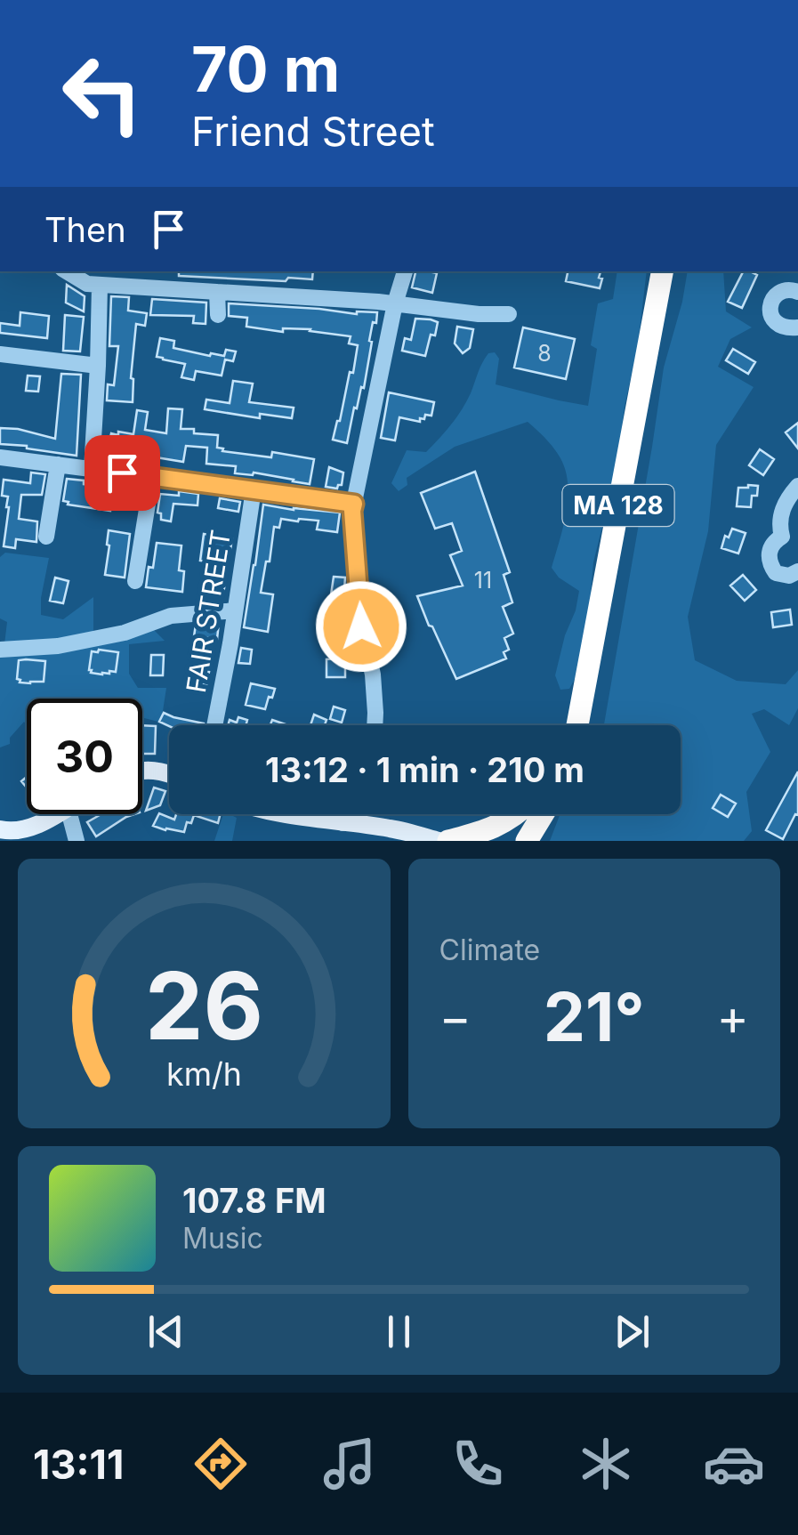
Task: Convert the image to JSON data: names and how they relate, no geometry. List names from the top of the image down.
{
  "streets": {
    "highway": ["MA 128"],
    "street": ["FAIR STREET"]
  },
  "house_numbers": ["8", "11"],
  "page": {
    "turn": ["70 m", "Friend Street"],
    "then": "Then",
    "limit": "30",
    "trip": "13:12 · 1 min · 210 m",
    "tile": "Climate",
    "heat": ["−", "21°", "+"],
    "song": ["107.8 FM", "Music"],
    "tabs": "13:11",
    "gauge": ["26", "km/h"]
  }
}
